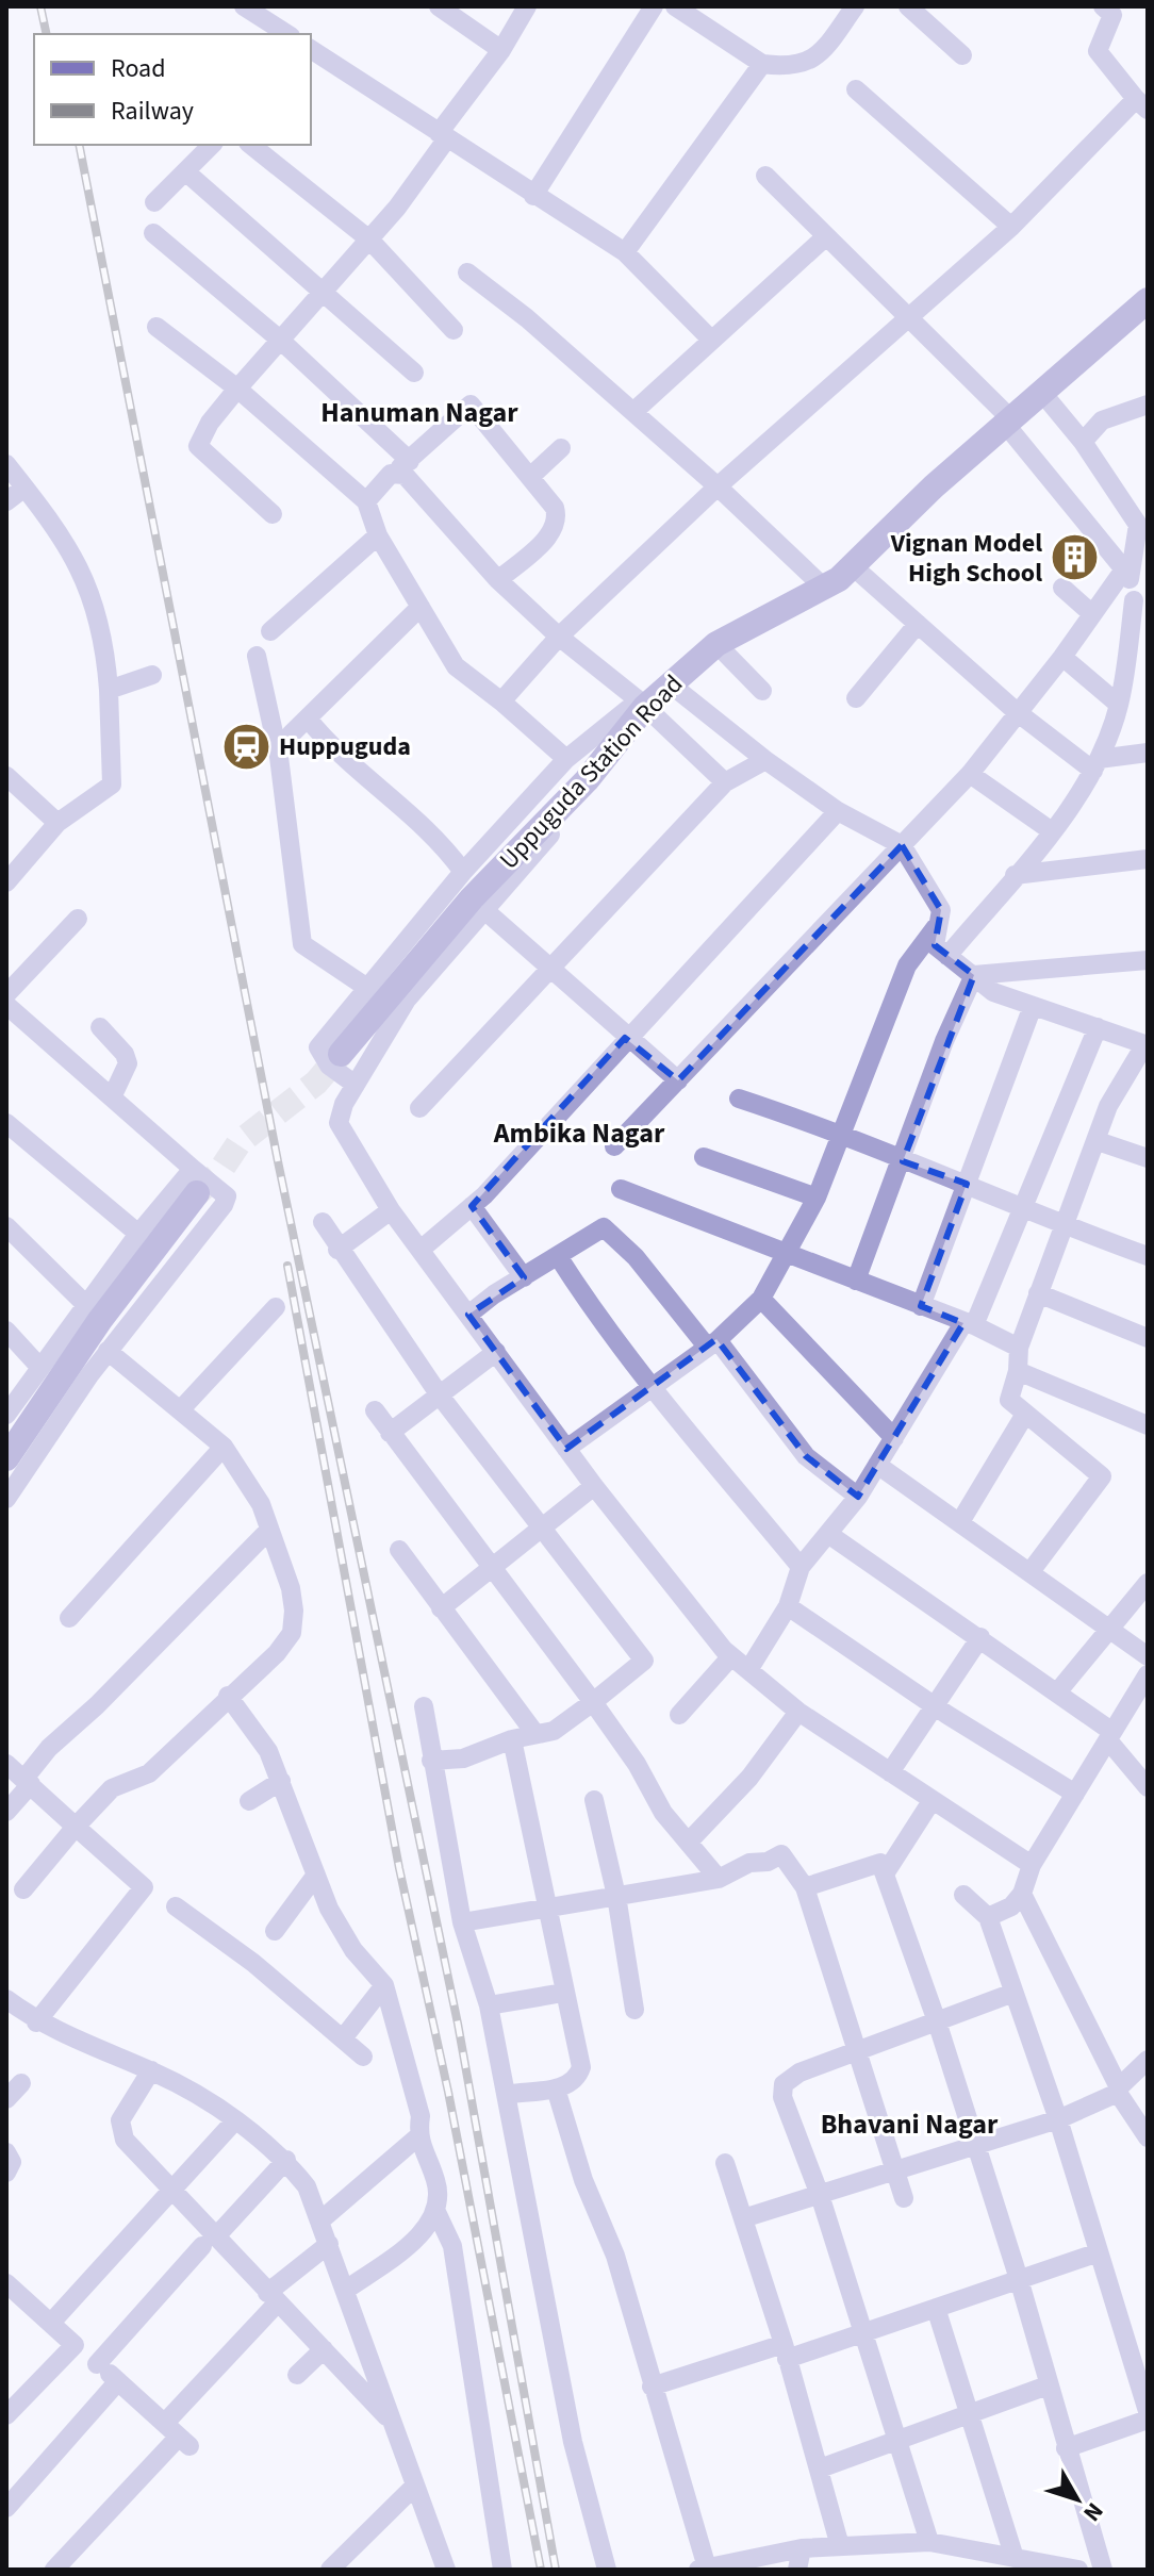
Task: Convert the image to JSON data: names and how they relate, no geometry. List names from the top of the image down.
{
  "streets": {
    "street": ["Uppuguda Station Road"]
  },
  "districts": ["Hanuman Nagar", "Ambika Nagar", "Bhavani Nagar"],
  "places": {
    "building": ["Vignan Model High School"],
    "station": ["Huppuguda"]
  },
  "legend": ["Road", "Railway"],
  "north": "bottom right"
}
